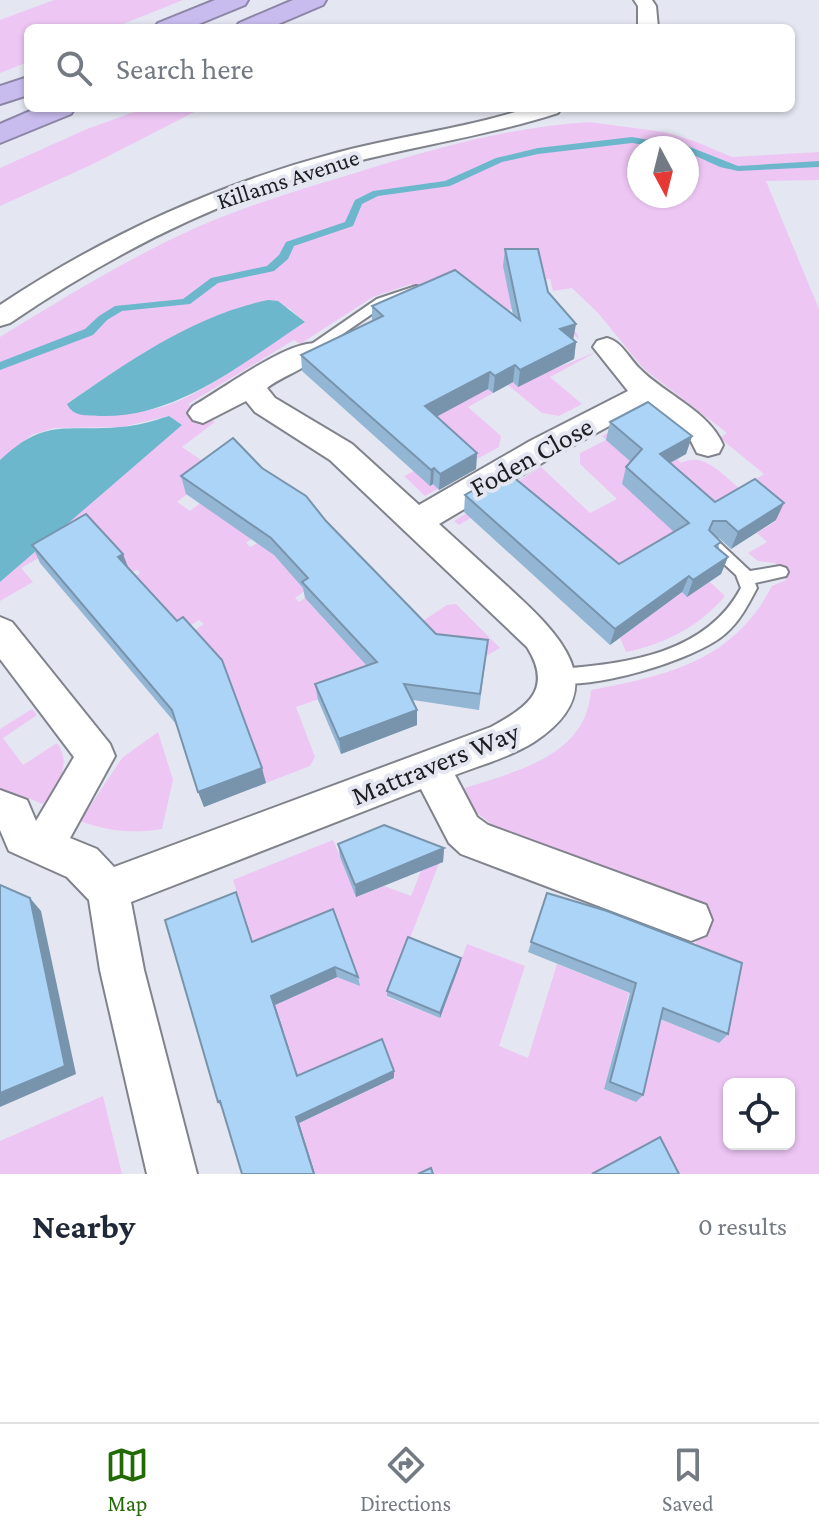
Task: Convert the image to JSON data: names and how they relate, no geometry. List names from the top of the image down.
{
  "streets": {
    "street": ["Killams Avenue", "Foden Close", "Mattravers Way"]
  },
  "north": "bottom",
  "page": {
    "search": "Search here",
    "heading": ["Nearby", "0 results"],
    "nav": ["Map", "Directions", "Saved"]
  }
}
